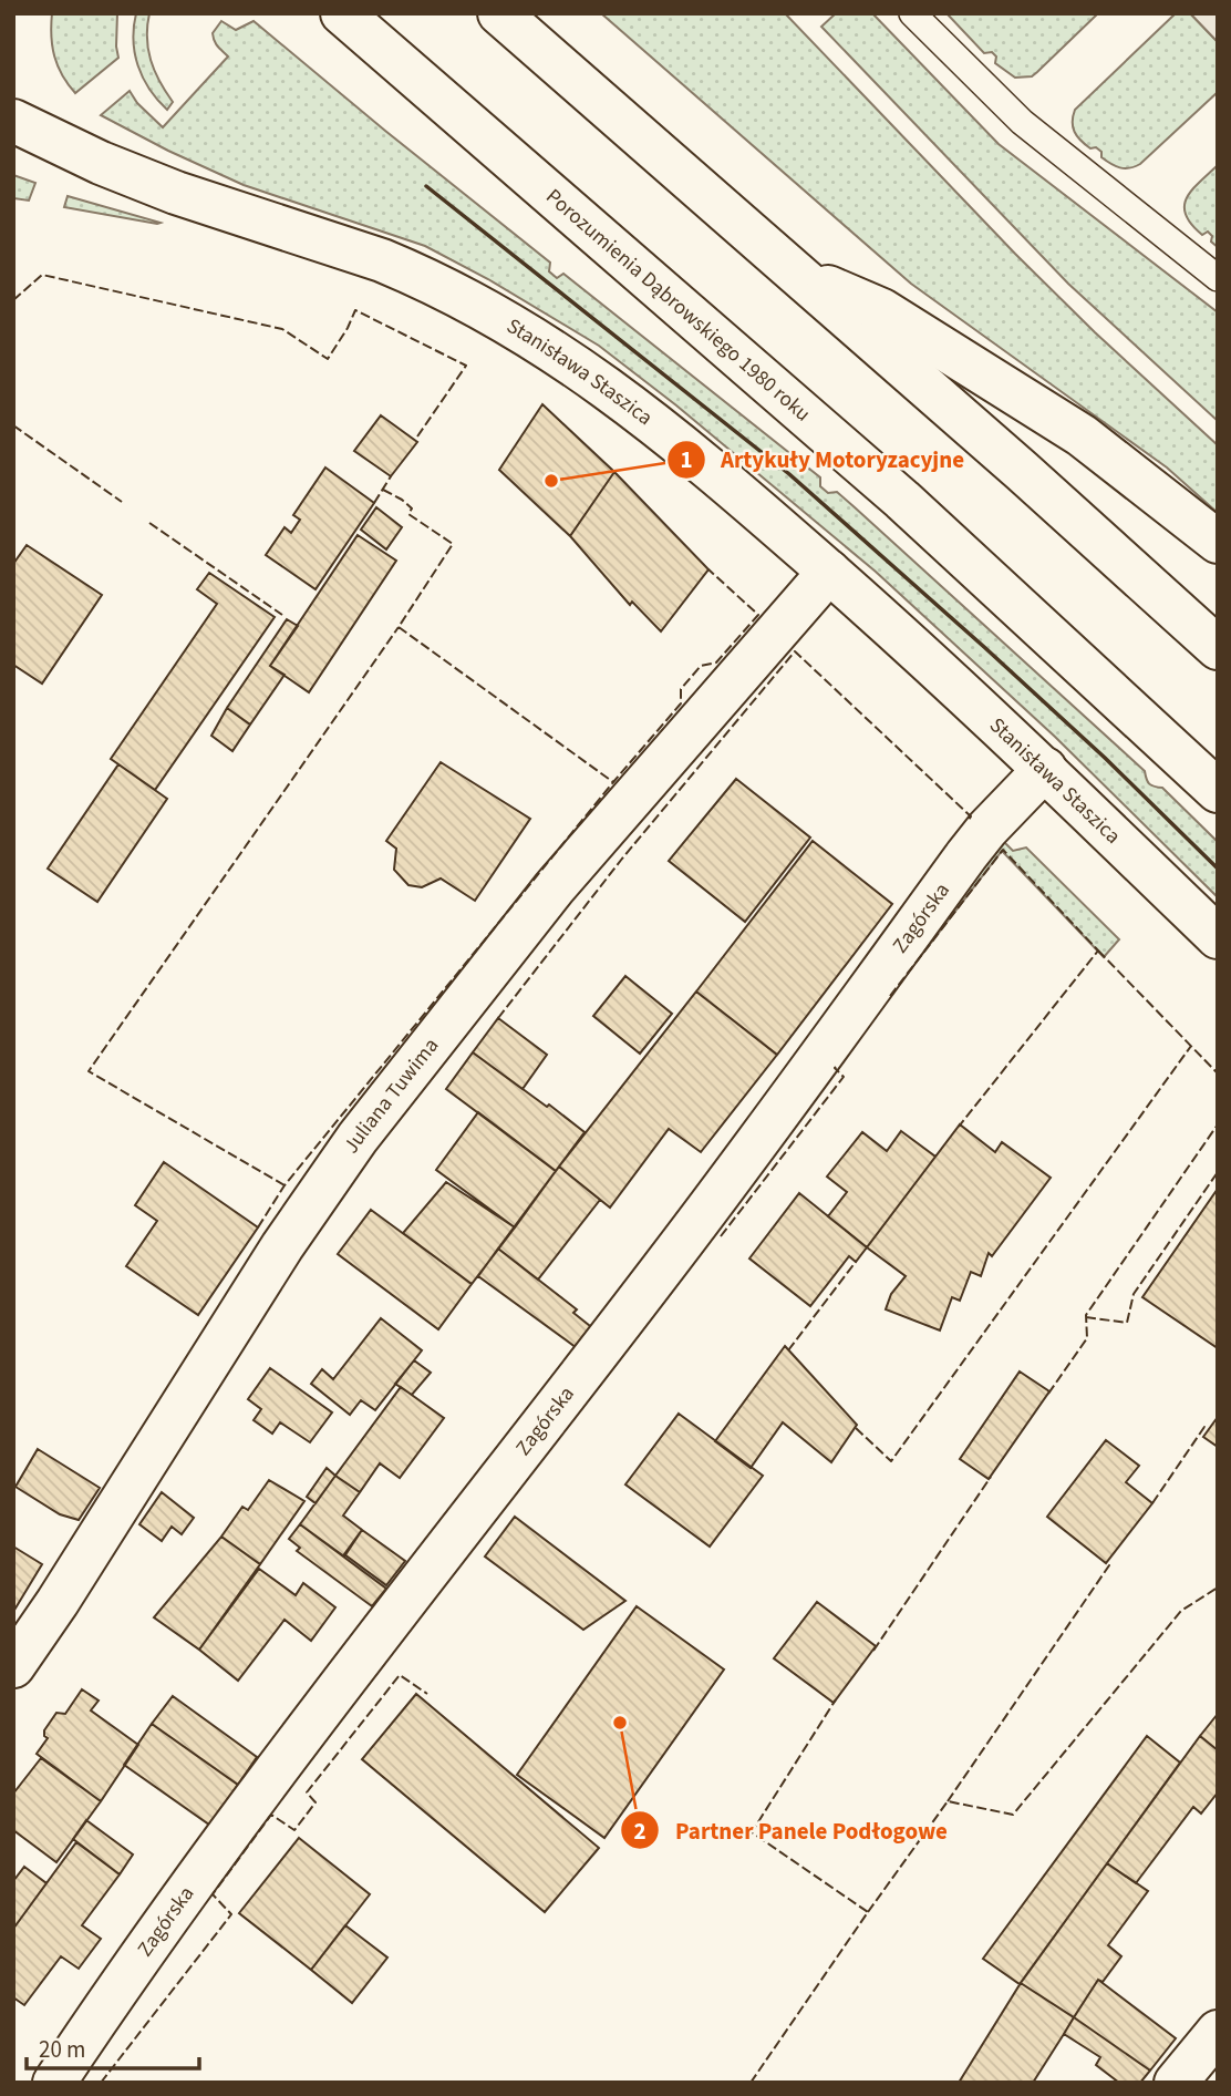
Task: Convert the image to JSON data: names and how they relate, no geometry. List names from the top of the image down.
{
  "streets": {
    "street": [
      "Porozumienia Dąbrowskiego 1980 roku",
      "Stanisława Staszica",
      "Zagórska",
      "Juliana Tuwima"
    ]
  },
  "crossings": [
    ["Stanisława Staszica", "Zagórska"],
    ["Stanisława Staszica", "Juliana Tuwima"]
  ],
  "places": ["Artykuły Motoryzacyjne", "Partner Panele Podłogowe"],
  "scale_bar": "20 m"
}
